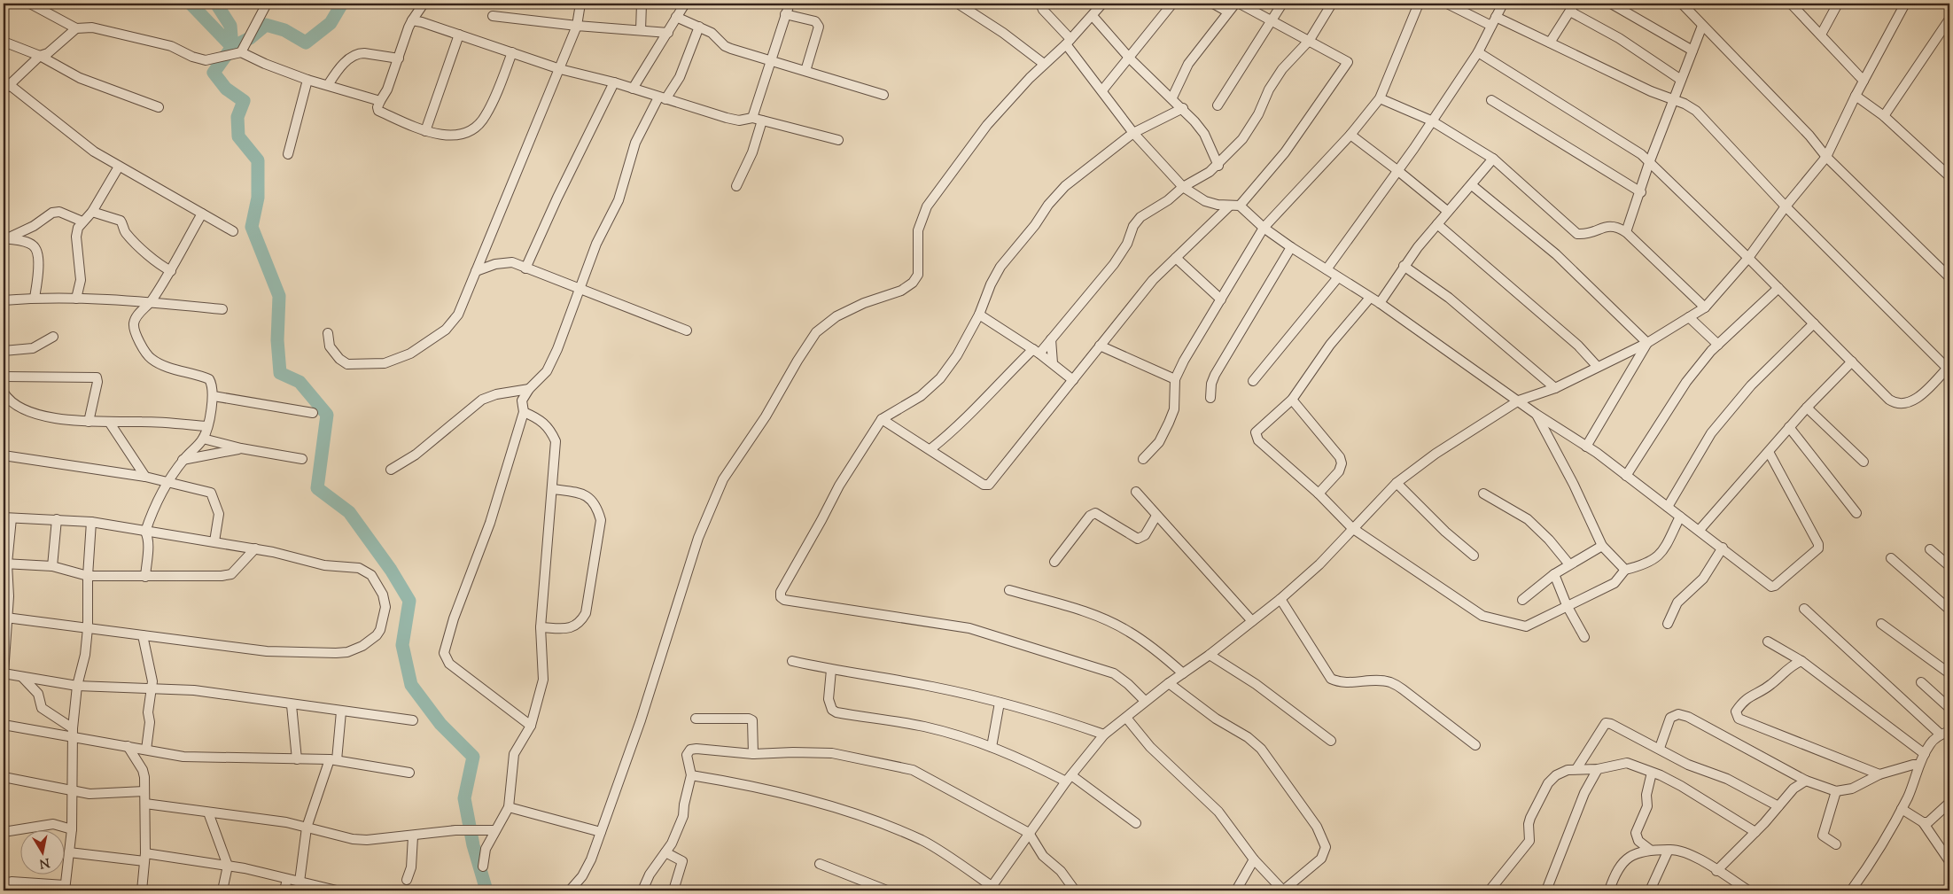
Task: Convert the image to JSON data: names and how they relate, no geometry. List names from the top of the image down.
{
  "north": "bottom"
}
